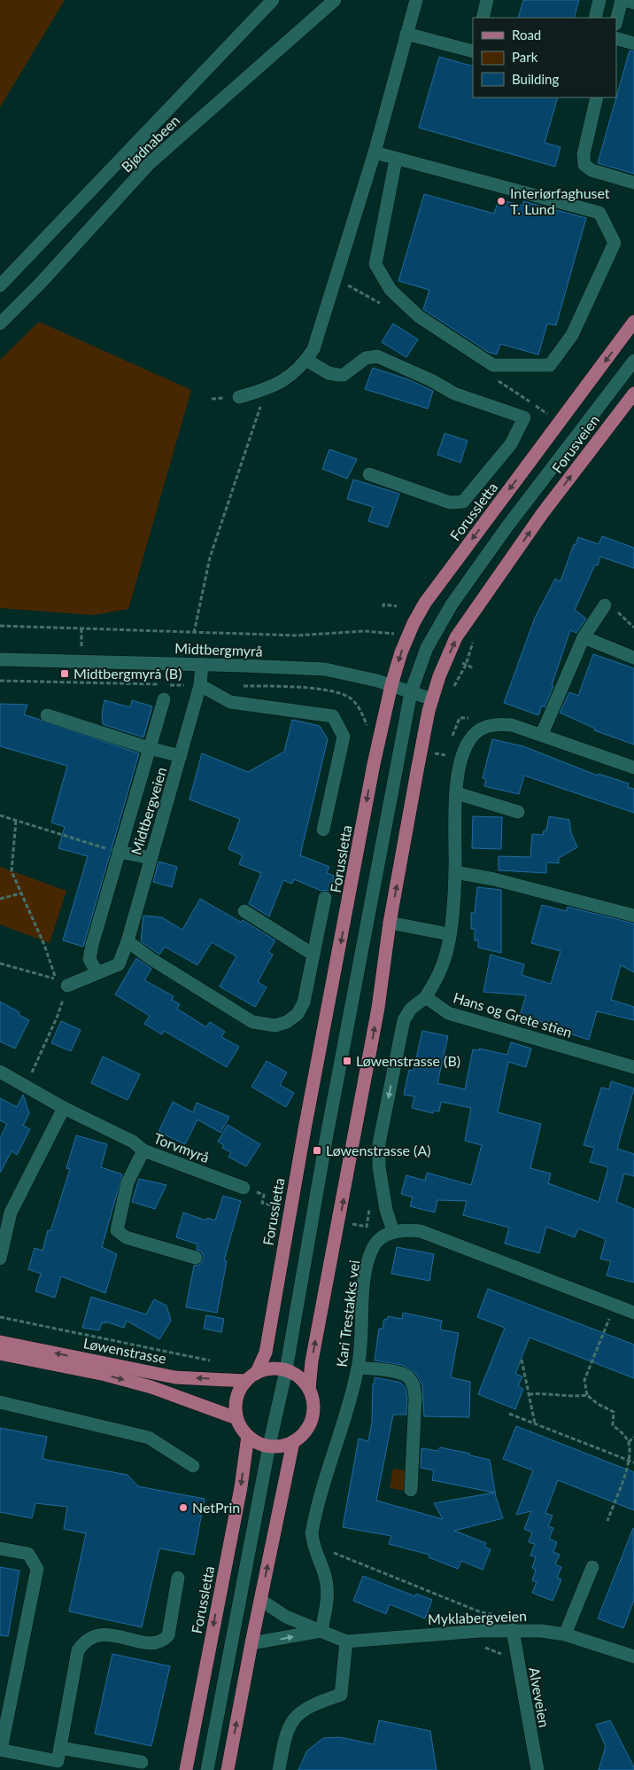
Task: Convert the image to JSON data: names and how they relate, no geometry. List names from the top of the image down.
{
  "streets": {
    "main road": ["Forusveien", "Forussletta", "Løwenstrasse"],
    "street": [
      "Bjødnabeen",
      "Midtbergmyrå",
      "Midtbergveien",
      "Hans og Grete stien",
      "Torvmyrå",
      "Kari Trestakks vei",
      "Myklabergveien",
      "Alveveien"
    ]
  },
  "crossings": [
    ["Forusveien", "Forussletta"],
    ["Forusveien", "Midtbergmyrå"],
    ["Forussletta", "Midtbergmyrå"],
    ["Forussletta", "Løwenstrasse"],
    ["Midtbergmyrå", "Midtbergveien"],
    ["Kari Trestakks vei", "Myklabergveien"],
    ["Myklabergveien", "Alveveien"]
  ],
  "places": {
    "other": ["Interiørfaghuset T. Lund", "NetPrin"],
    "transit": ["Midtbergmyrå (B)", "Løwenstrasse (B)", "Løwenstrasse (A)"]
  },
  "legend": ["Road", "Park", "Building"]
}
